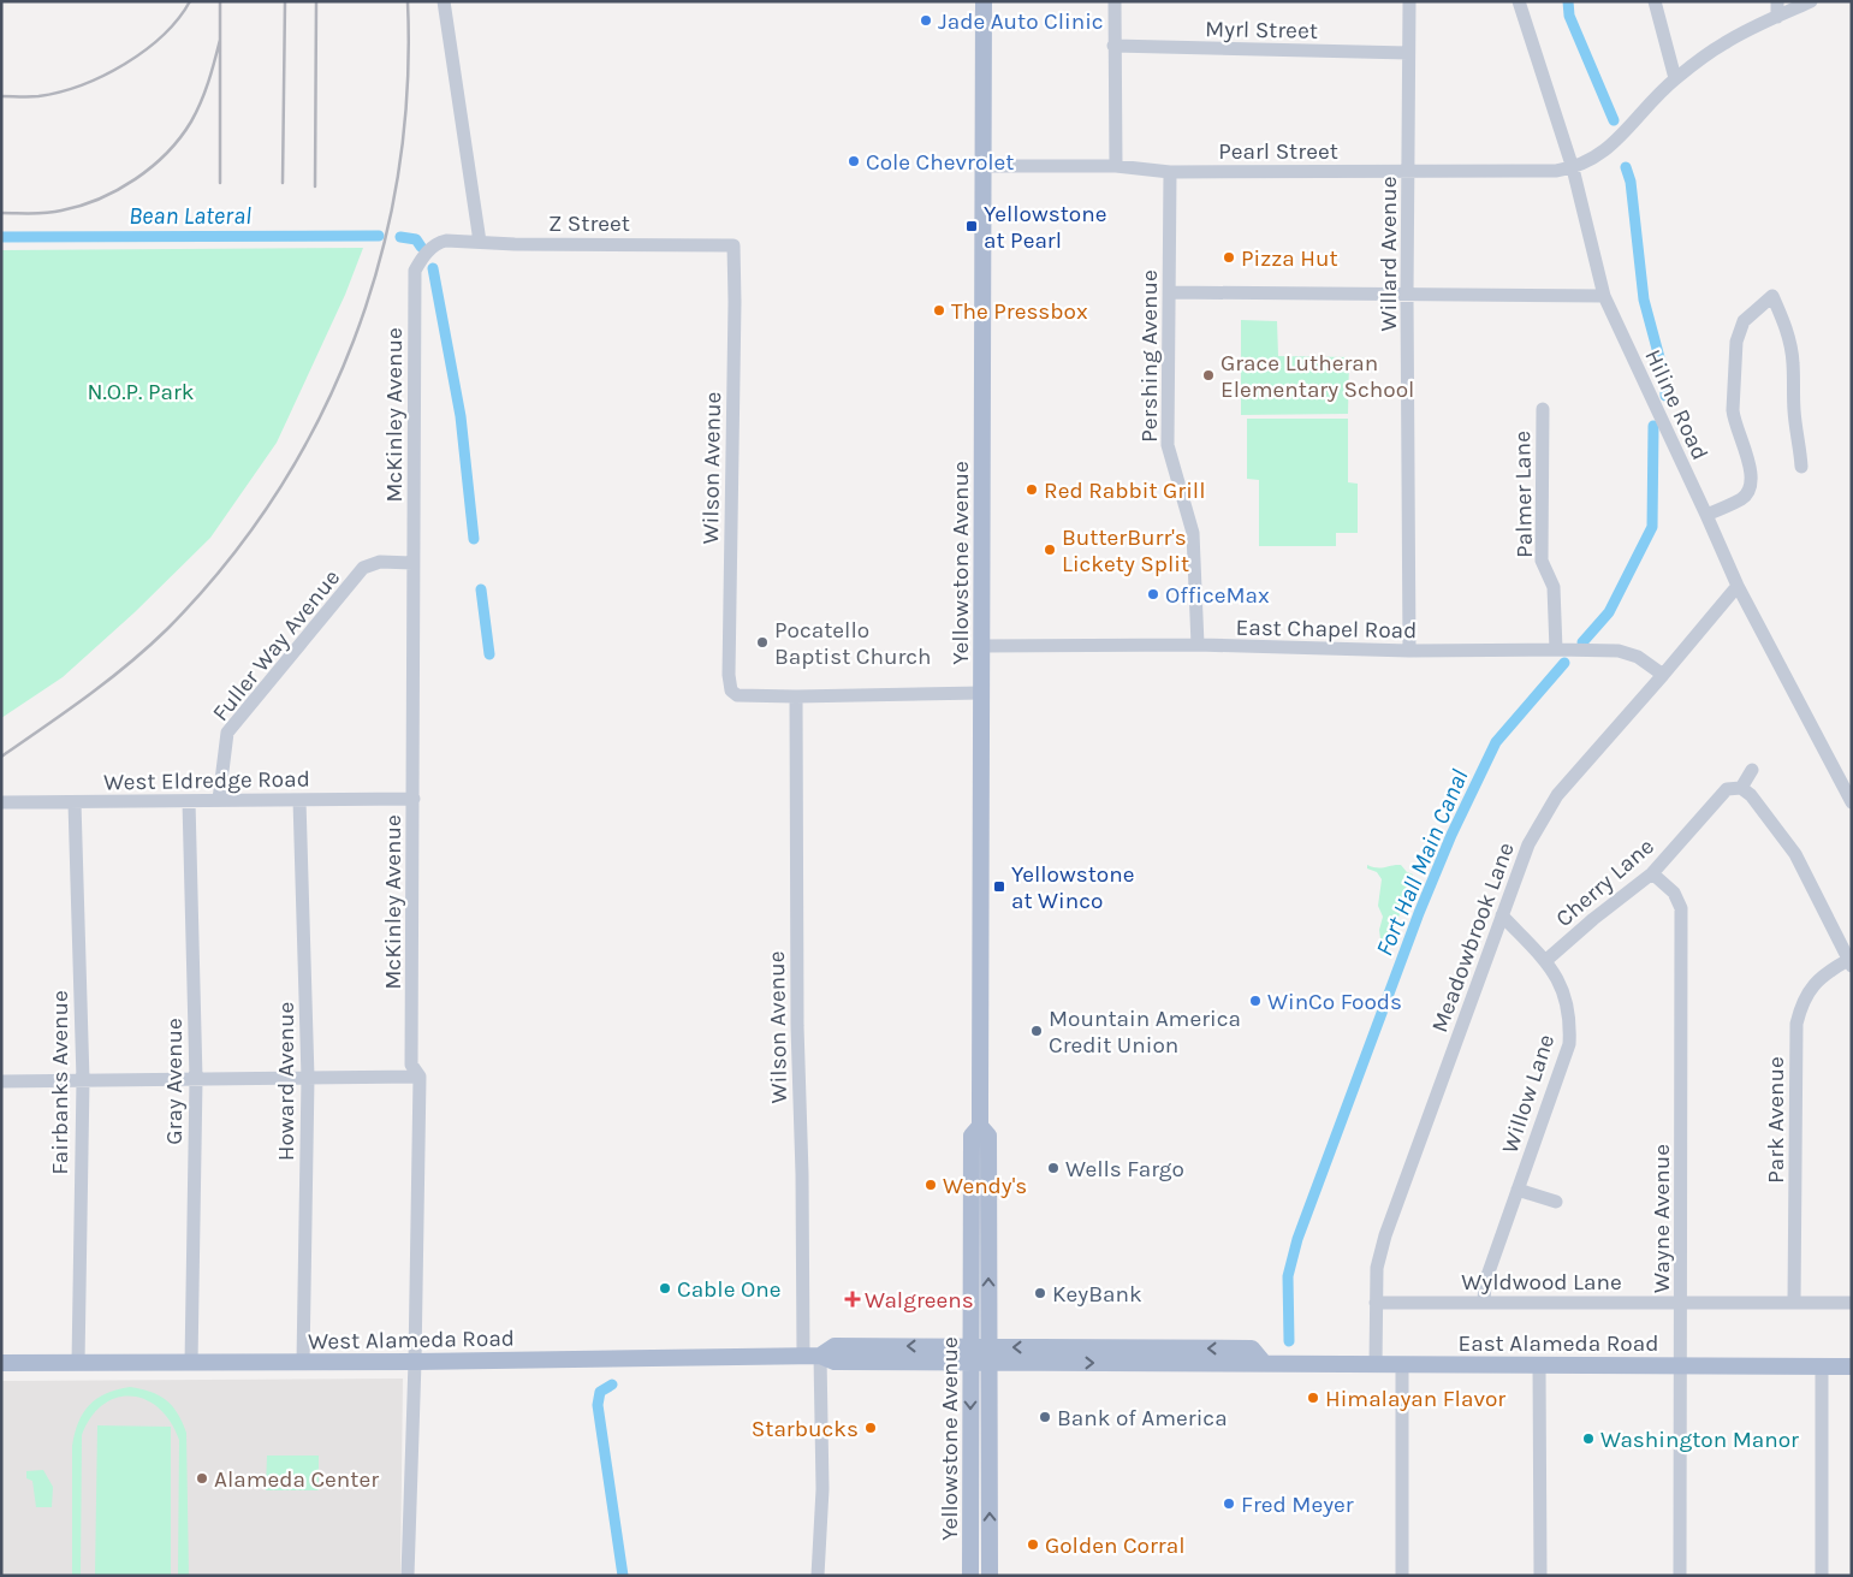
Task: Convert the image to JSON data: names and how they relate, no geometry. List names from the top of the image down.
{
  "streets": {
    "main road": ["Yellowstone Avenue", "West Alameda Road", "East Alameda Road"],
    "street": [
      "Myrl Street",
      "Pearl Street",
      "Z Street",
      "Willard Avenue",
      "Pershing Avenue",
      "Hiline Road",
      "McKinley Avenue",
      "Wilson Avenue",
      "Palmer Lane",
      "East Chapel Road",
      "Fuller Way Avenue",
      "West Eldredge Road",
      "Cherry Lane",
      "Meadowbrook Lane",
      "Gray Avenue",
      "Howard Avenue",
      "Fairbanks Avenue",
      "Willow Lane",
      "Park Avenue",
      "Wayne Avenue",
      "Wyldwood Lane"
    ]
  },
  "crossings": [
    ["Myrl Street", "Willard Avenue"],
    ["Pearl Street", "Willard Avenue"],
    ["Pearl Street", "Pershing Avenue"],
    ["Pearl Street", "Hiline Road"],
    ["Pearl Street", "Yellowstone Avenue"],
    ["Z Street", "McKinley Avenue"],
    ["Z Street", "Wilson Avenue"],
    ["Willard Avenue", "East Chapel Road"],
    ["Pershing Avenue", "East Chapel Road"],
    ["Hiline Road", "Meadowbrook Lane"],
    ["McKinley Avenue", "Fuller Way Avenue"],
    ["McKinley Avenue", "West Eldredge Road"],
    ["McKinley Avenue", "West Alameda Road"],
    ["Wilson Avenue", "West Alameda Road"],
    ["Palmer Lane", "East Chapel Road"],
    ["Yellowstone Avenue", "East Chapel Road"],
    ["Yellowstone Avenue", "West Alameda Road"],
    ["Yellowstone Avenue", "East Alameda Road"],
    ["East Chapel Road", "Meadowbrook Lane"],
    ["Fuller Way Avenue", "West Eldredge Road"],
    ["West Eldredge Road", "Gray Avenue"],
    ["West Eldredge Road", "Howard Avenue"],
    ["West Eldredge Road", "Fairbanks Avenue"],
    ["Cherry Lane", "Willow Lane"],
    ["Cherry Lane", "Wayne Avenue"],
    ["Meadowbrook Lane", "Willow Lane"],
    ["Meadowbrook Lane", "Wyldwood Lane"],
    ["Meadowbrook Lane", "East Alameda Road"],
    ["Gray Avenue", "West Alameda Road"],
    ["Howard Avenue", "West Alameda Road"],
    ["Fairbanks Avenue", "West Alameda Road"],
    ["Willow Lane", "Wyldwood Lane"],
    ["Park Avenue", "Wyldwood Lane"],
    ["Wayne Avenue", "Wyldwood Lane"],
    ["Wayne Avenue", "East Alameda Road"],
    ["West Alameda Road", "East Alameda Road"]
  ],
  "water": ["Bean Lateral", "Fort Hall Main Canal"],
  "parks": ["N.O.P. Park"],
  "places": {
    "other": [
      "Jade Auto Clinic",
      "Cole Chevrolet",
      "Pizza Hut",
      "The Pressbox",
      "Grace Lutheran Elementary School",
      "Red Rabbit Grill",
      "ButterBurr's Lickety Split",
      "OfficeMax",
      "Pocatello Baptist Church",
      "WinCo Foods",
      "Mountain America Credit Union",
      "Wells Fargo",
      "Wendy's",
      "Cable One",
      "KeyBank",
      "Himalayan Flavor",
      "Bank of America",
      "Starbucks",
      "Washington Manor",
      "Alameda Center",
      "Fred Meyer",
      "Golden Corral"
    ],
    "transit": ["Yellowstone at Pearl", "Yellowstone at Winco"],
    "health": ["Walgreens"]
  }
}
